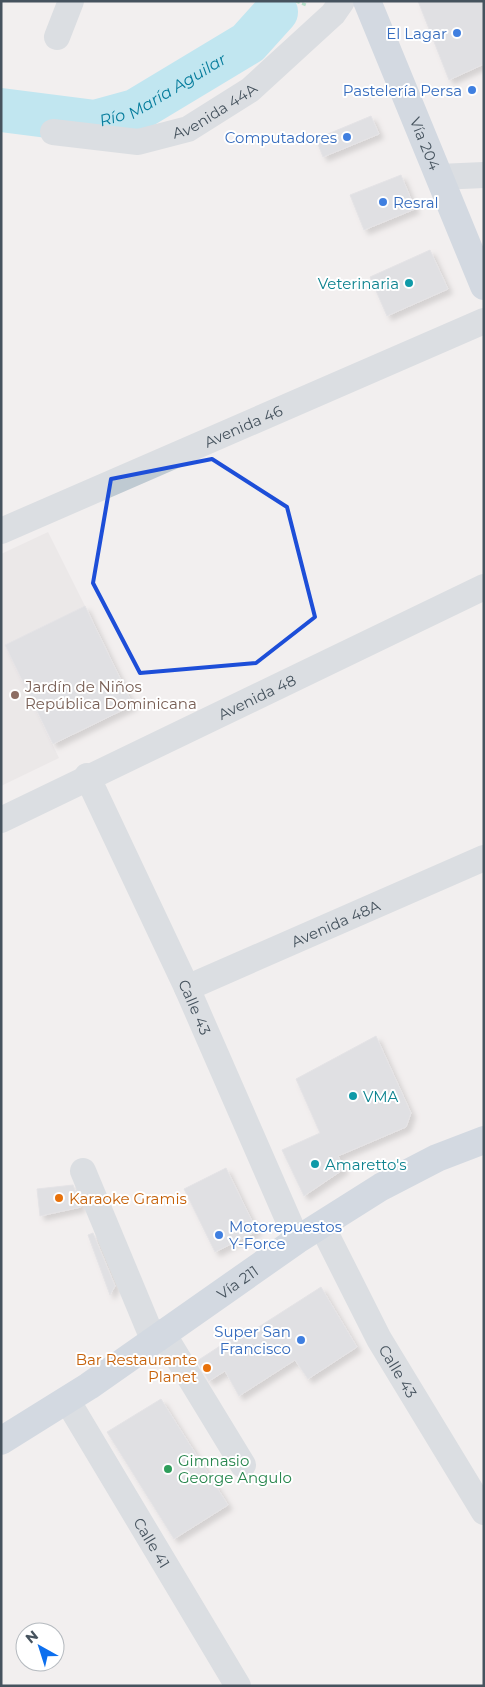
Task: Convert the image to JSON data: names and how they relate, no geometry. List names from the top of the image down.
{
  "streets": {
    "main road": ["Vía 204", "Vía 211"],
    "street": [
      "Avenida 44A",
      "Avenida 46",
      "Avenida 48",
      "Avenida 48A",
      "Calle 43",
      "Calle 41"
    ]
  },
  "crossings": [
    ["Avenida 48", "Calle 43"],
    ["Avenida 48A", "Calle 43"],
    ["Calle 43", "Vía 211"],
    ["Vía 211", "Calle 41"]
  ],
  "water": ["Río María Aguilar"],
  "places": [
    "El Lagar",
    "Pastelería Persa",
    "Computadores",
    "Resral",
    "Veterinaria",
    "Jardín de Niños República Dominicana",
    "VMA",
    "Amaretto's",
    "Karaoke Gramis",
    "Motorepuestos Y-Force",
    "Super San Francisco",
    "Bar Restaurante Planet",
    "Gimnasio George Angulo"
  ],
  "north": "top left"
}
